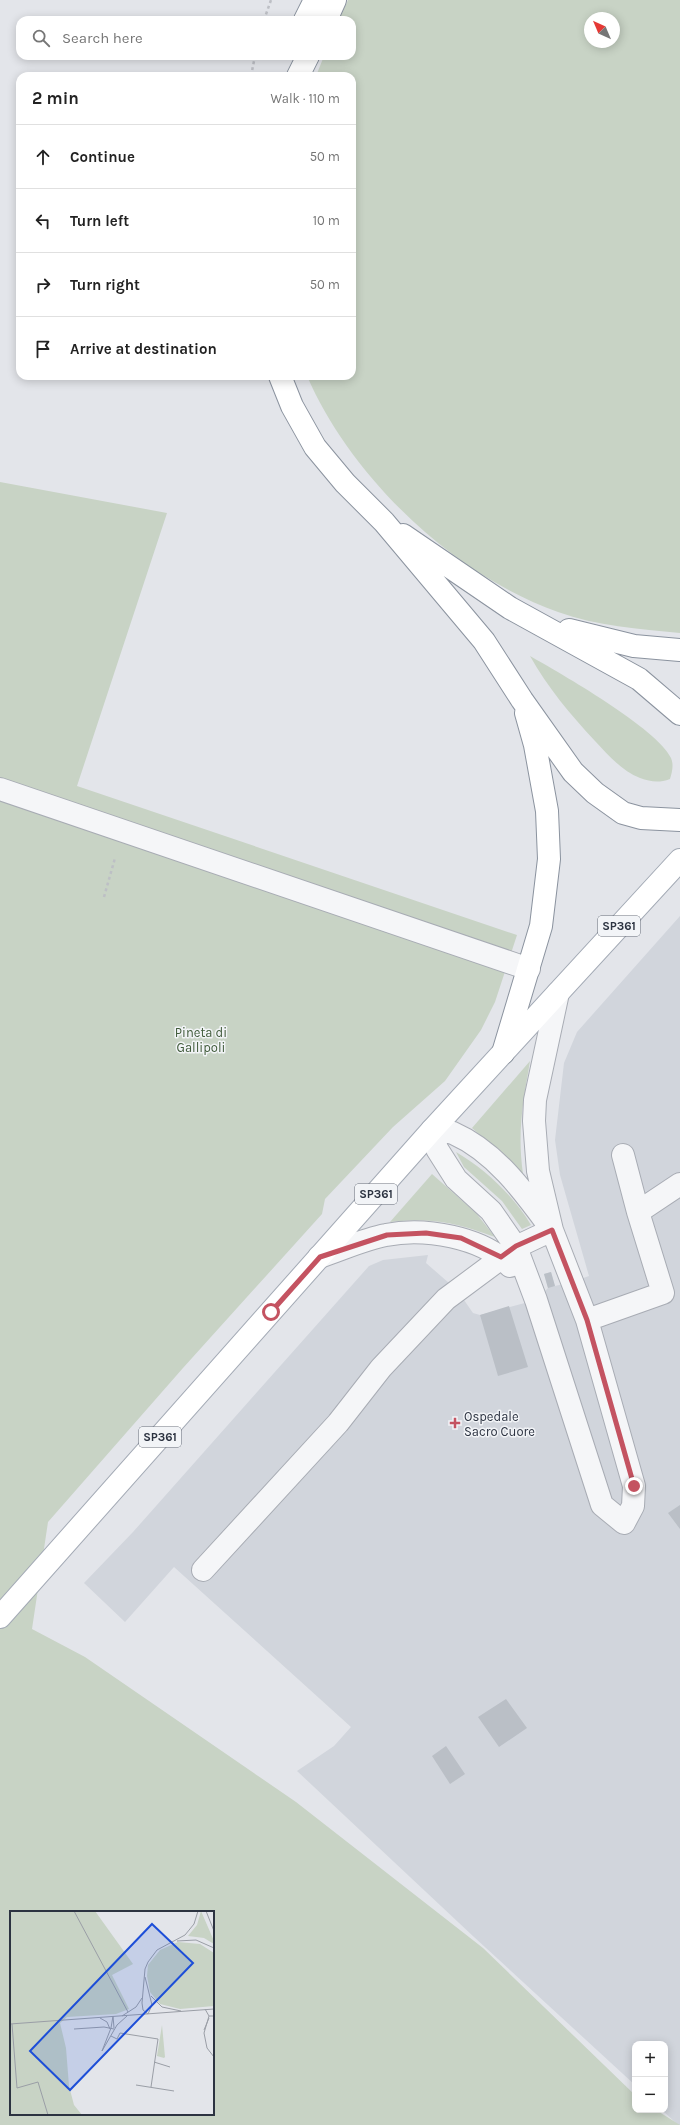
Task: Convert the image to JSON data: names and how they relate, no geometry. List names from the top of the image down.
{
  "streets": {
    "main road": ["SP361"]
  },
  "parks": ["Pineta di Gallipoli"],
  "places": {
    "health": ["Ospedale Sacro Cuore"]
  },
  "north": "top left",
  "page": {
    "search": "Search here",
    "heading": ["2 min", "Walk · 110 m"],
    "list": [
      ["Continue", "50 m"],
      ["Turn left", "10 m"],
      ["Turn right", "50 m"],
      "Arrive at destination"
    ],
    "map_buttons": ["+", "−"]
  }
}
